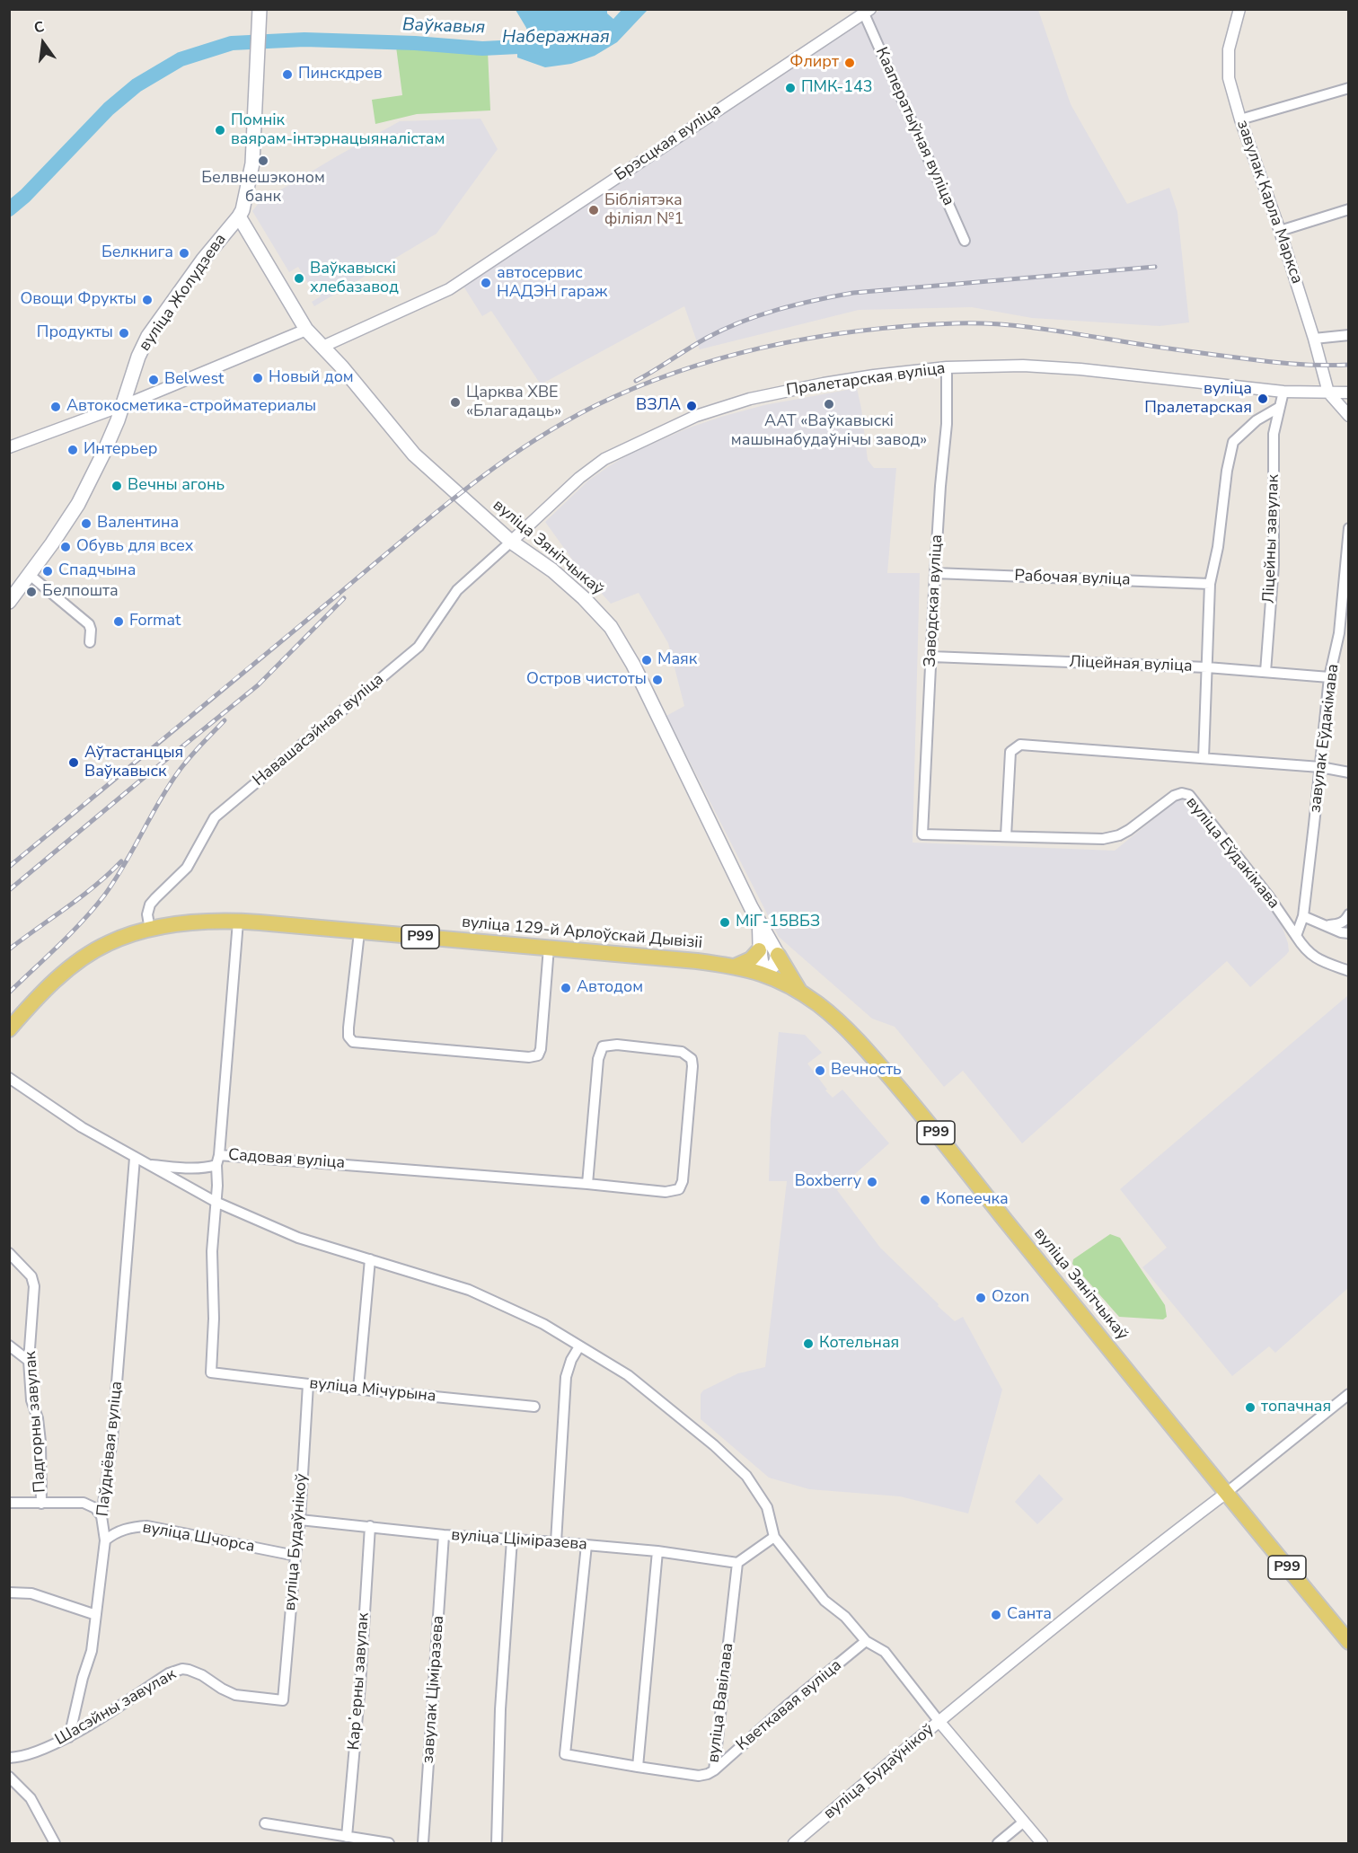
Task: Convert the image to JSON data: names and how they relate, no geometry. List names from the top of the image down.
{
  "streets": {
    "main road": [
      "вуліца Жолудзева",
      "вуліца Зянітчыкаў",
      "вуліца 129-й Арлоўскай Дывізіі",
      "Р99"
    ],
    "street": [
      "Кааператыўная вуліца",
      "Брэсцкая вуліца",
      "завулак Карла Маркса",
      "Пралетарская вуліца",
      "Ліцейны завулак",
      "Рабочая вуліца",
      "Заводская вуліца",
      "Ліцейная вуліца",
      "Навашасэйная вуліца",
      "завулак Еўдакімава",
      "вуліца Еўдакімава",
      "Садовая вуліца",
      "вуліца Мічурына",
      "Падгорны завулак",
      "Паўднёвая вуліца",
      "вуліца Шчорса",
      "вуліца Ціміразева",
      "вуліца Будаўнікоў",
      "Карʼерны завулак",
      "завулак Ціміразева",
      "вуліца Вавілава",
      "Кветкавая вуліца",
      "Шасэйны завулак"
    ]
  },
  "crossings": [
    ["Кааператыўная вуліца", "Брэсцкая вуліца"],
    ["Брэсцкая вуліца", "вуліца Зянітчыкаў"],
    ["завулак Карла Маркса", "Пралетарская вуліца"],
    ["вуліца Жолудзева", "вуліца Зянітчыкаў"],
    ["Пралетарская вуліца", "Ліцейны завулак"],
    ["Пралетарская вуліца", "вуліца Зянітчыкаў"],
    ["Пралетарская вуліца", "Заводская вуліца"],
    ["Пралетарская вуліца", "Навашасэйная вуліца"],
    ["Ліцейны завулак", "Ліцейная вуліца"],
    ["вуліца Зянітчыкаў", "Навашасэйная вуліца"],
    ["вуліца Зянітчыкаў", "вуліца 129-й Арлоўскай Дывізіі"],
    ["вуліца Зянітчыкаў", "вуліца Будаўнікоў"],
    ["Рабочая вуліца", "Заводская вуліца"],
    ["Заводская вуліца", "Ліцейная вуліца"],
    ["Заводская вуліца", "вуліца Еўдакімава"],
    ["Ліцейная вуліца", "завулак Еўдакімава"],
    ["Навашасэйная вуліца", "вуліца 129-й Арлоўскай Дывізіі"],
    ["вуліца 129-й Арлоўскай Дывізіі", "Садовая вуліца"],
    ["вуліца Мічурына", "вуліца Будаўнікоў"],
    ["Паўднёвая вуліца", "вуліца Шчорса"],
    ["Паўднёвая вуліца", "Шасэйны завулак"],
    ["вуліца Шчорса", "вуліца Будаўнікоў"],
    ["вуліца Ціміразева", "вуліца Будаўнікоў"],
    ["вуліца Ціміразева", "Карʼерны завулак"],
    ["вуліца Ціміразева", "завулак Ціміразева"],
    ["вуліца Ціміразева", "вуліца Вавілава"],
    ["вуліца Будаўнікоў", "Шасэйны завулак"],
    ["вуліца Вавілава", "Кветкавая вуліца"]
  ],
  "water": ["Ваўкавыя", "Наберажная"],
  "places": [
    "Флирт",
    "Пинскдрев",
    "ПМК-143",
    "Помнік ваярам-інтэрнацыяналістам",
    "Белвнешэконом банк",
    "Бібліятэка філіял №1",
    "Белкнига",
    "Ваўкавыскі хлебазавод",
    "автосервис НАДЭН гараж",
    "Овощи Фрукты",
    "Продукты",
    "Новый дом",
    "Belwest",
    "вуліца Пралетарская",
    "Царква ХВЕ «Благадаць»",
    "ААТ «Ваўкавыскі машынабудаўнічы завод»",
    "ВЗЛА",
    "Автокосметика-стройматериалы",
    "Интерьер",
    "Вечны агонь",
    "Валентина",
    "Обувь для всех",
    "Спадчына",
    "Белпошта",
    "Format",
    "Маяк",
    "Остров чистоты",
    "Аўтастанцыя Ваўкавыск",
    "МіГ-15ВБЗ",
    "Автодом",
    "Вечность",
    "Boxberry",
    "Копеечка",
    "Ozon",
    "Котельная",
    "топачная",
    "Санта"
  ],
  "north": "top"
}
